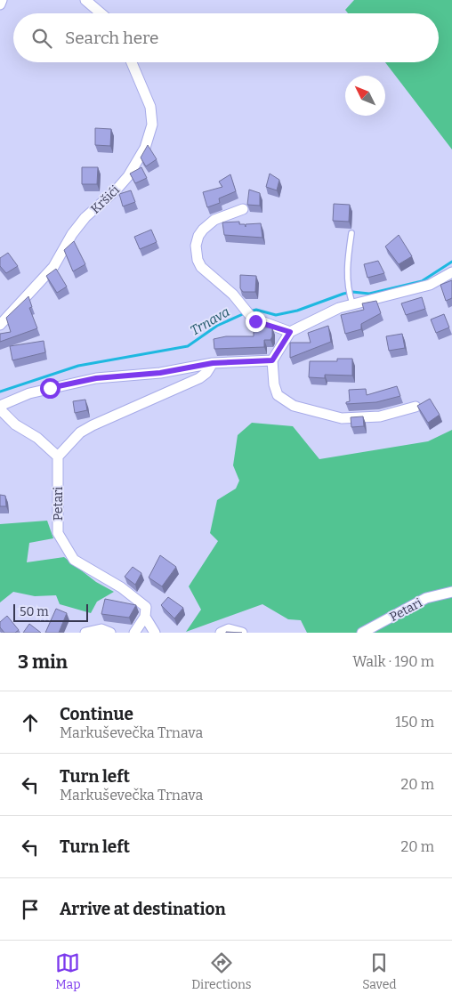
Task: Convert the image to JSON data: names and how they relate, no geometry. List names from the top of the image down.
{
  "streets": {
    "street": ["Kršići", "Petari"]
  },
  "water": ["Trnava"],
  "scale_bar": "50 m",
  "north": "top left",
  "page": {
    "search": "Search here",
    "scale": "50 m",
    "heading": ["3 min", "Walk · 190 m"],
    "list": [
      ["Continue", "Markuševečka Trnava", "150 m"],
      ["Turn left", "Markuševečka Trnava", "20 m"],
      ["Turn left", "20 m"],
      "Arrive at destination"
    ],
    "nav": ["Map", "Directions", "Saved"]
  }
}
